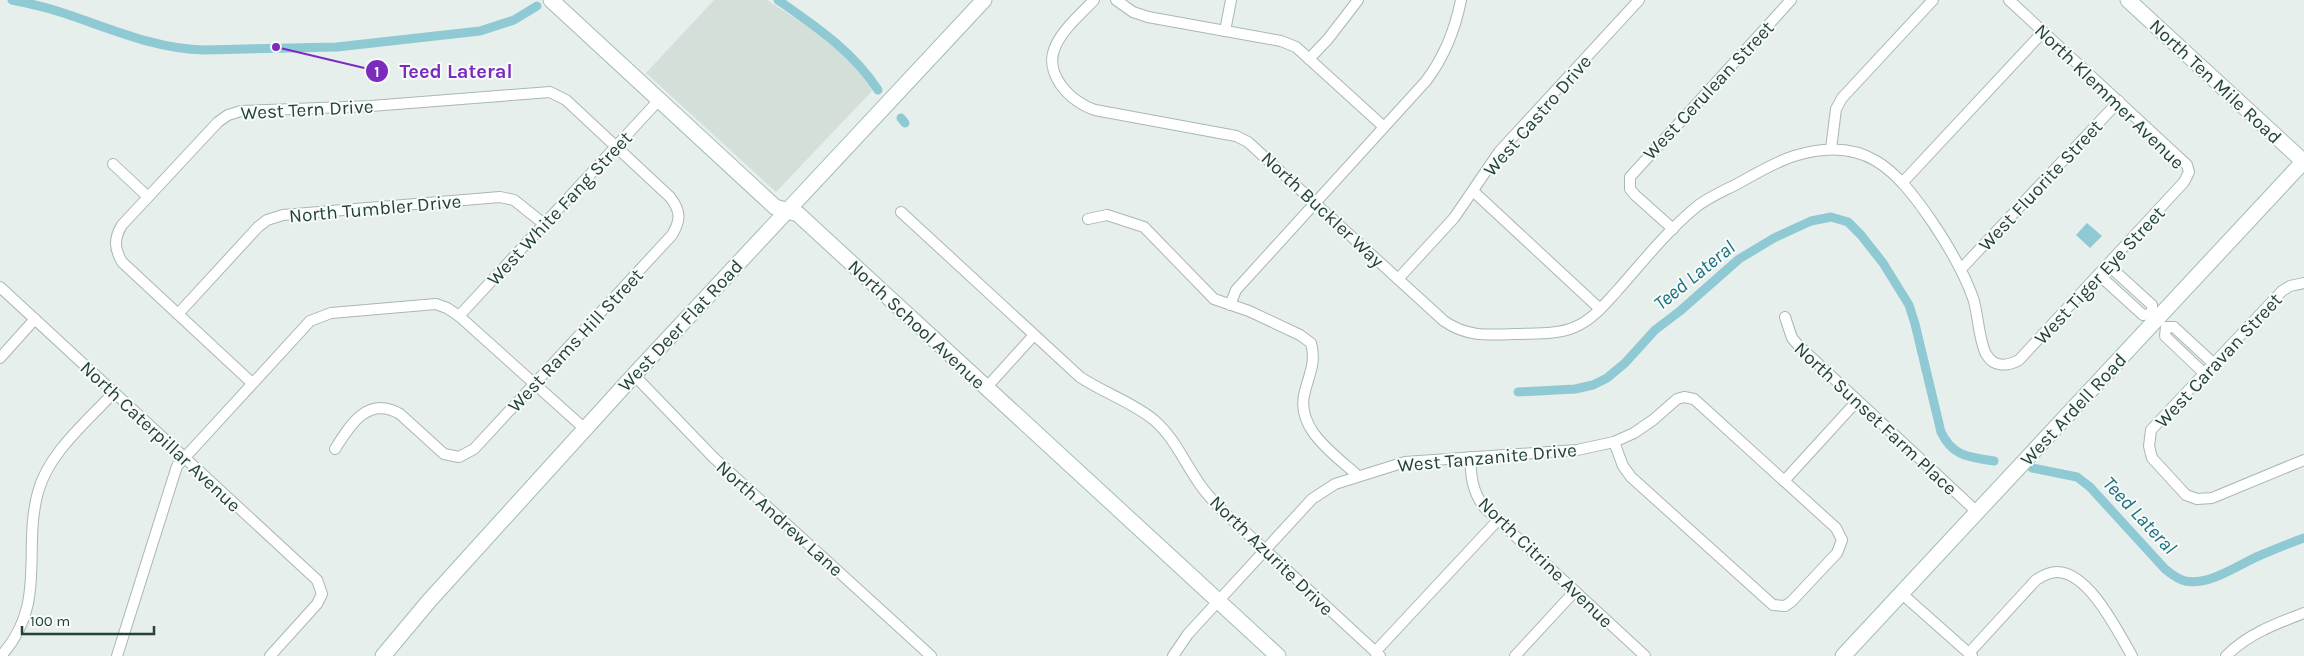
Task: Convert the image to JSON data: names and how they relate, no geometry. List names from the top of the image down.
{
  "streets": {
    "street": [
      "North Ten Mile Road",
      "West Cerulean Street",
      "North Klemmer Avenue",
      "West Tern Drive",
      "West Castro Drive",
      "West Fluorite Street",
      "North Tumbler Drive",
      "West White Fang Street",
      "North Buckler Way",
      "West Tiger Eye Street",
      "North School Avenue",
      "West Deer Flat Road",
      "West Rams Hill Street",
      "West Caravan Street",
      "West Ardell Road",
      "North Sunset Farm Place",
      "North Caterpillar Avenue",
      "West Tanzanite Drive",
      "North Andrew Lane",
      "North Azurite Drive",
      "North Citrine Avenue"
    ]
  },
  "crossings": [
    ["North Ten Mile Road", "West Ardell Road"],
    ["West Cerulean Street", "North Buckler Way"],
    ["North Klemmer Avenue", "West Fluorite Street"],
    ["North Klemmer Avenue", "West Tiger Eye Street"],
    ["West Tern Drive", "North Tumbler Drive"],
    ["West Tern Drive", "West White Fang Street"],
    ["West Tern Drive", "West Rams Hill Street"],
    ["West Castro Drive", "North Buckler Way"],
    ["West Fluorite Street", "West Tiger Eye Street"],
    ["North Tumbler Drive", "West White Fang Street"],
    ["West White Fang Street", "North School Avenue"],
    ["West White Fang Street", "West Rams Hill Street"],
    ["North School Avenue", "West Deer Flat Road"],
    ["North School Avenue", "West Tanzanite Drive"],
    ["West Deer Flat Road", "North Andrew Lane"],
    ["West Ardell Road", "North Sunset Farm Place"],
    ["West Tanzanite Drive", "North Azurite Drive"],
    ["West Tanzanite Drive", "North Citrine Avenue"]
  ],
  "water": ["Teed Lateral"],
  "places": ["Teed Lateral"],
  "scale_bar": "100 m"
}
